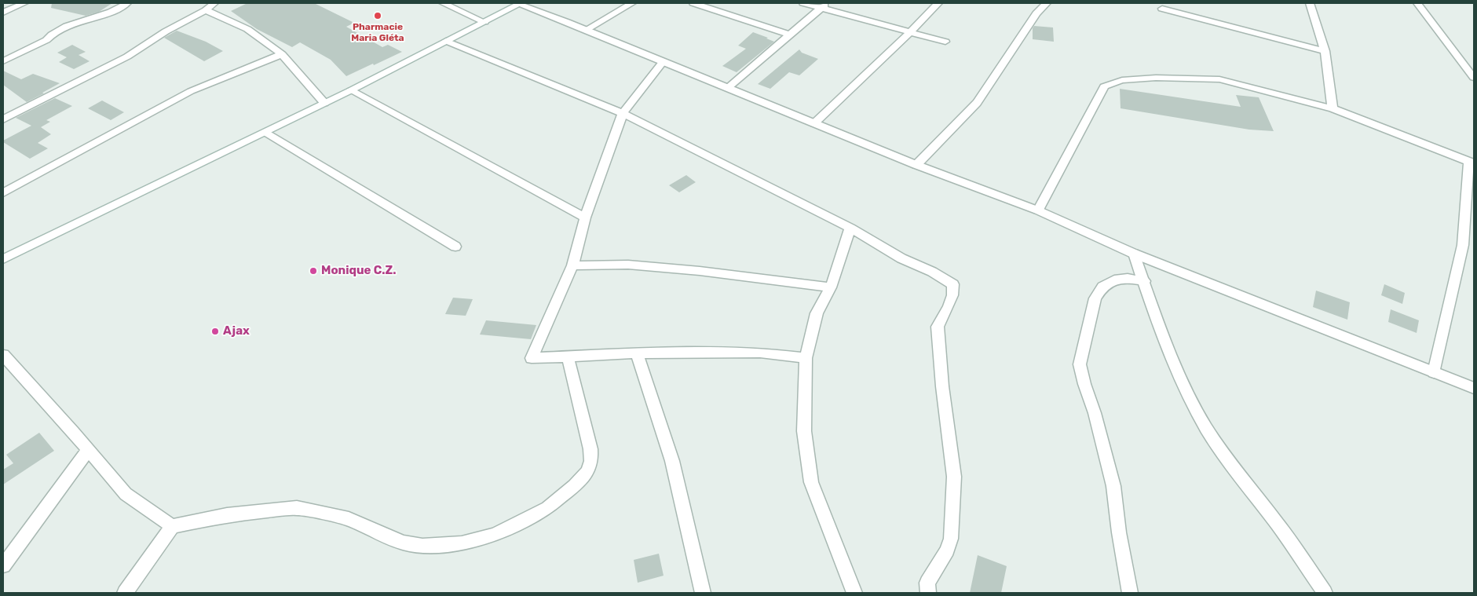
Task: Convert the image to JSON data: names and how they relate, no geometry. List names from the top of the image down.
{
  "places": ["Pharmacie Maria Gléta", "Monique C.Z.", "Ajax"]
}
